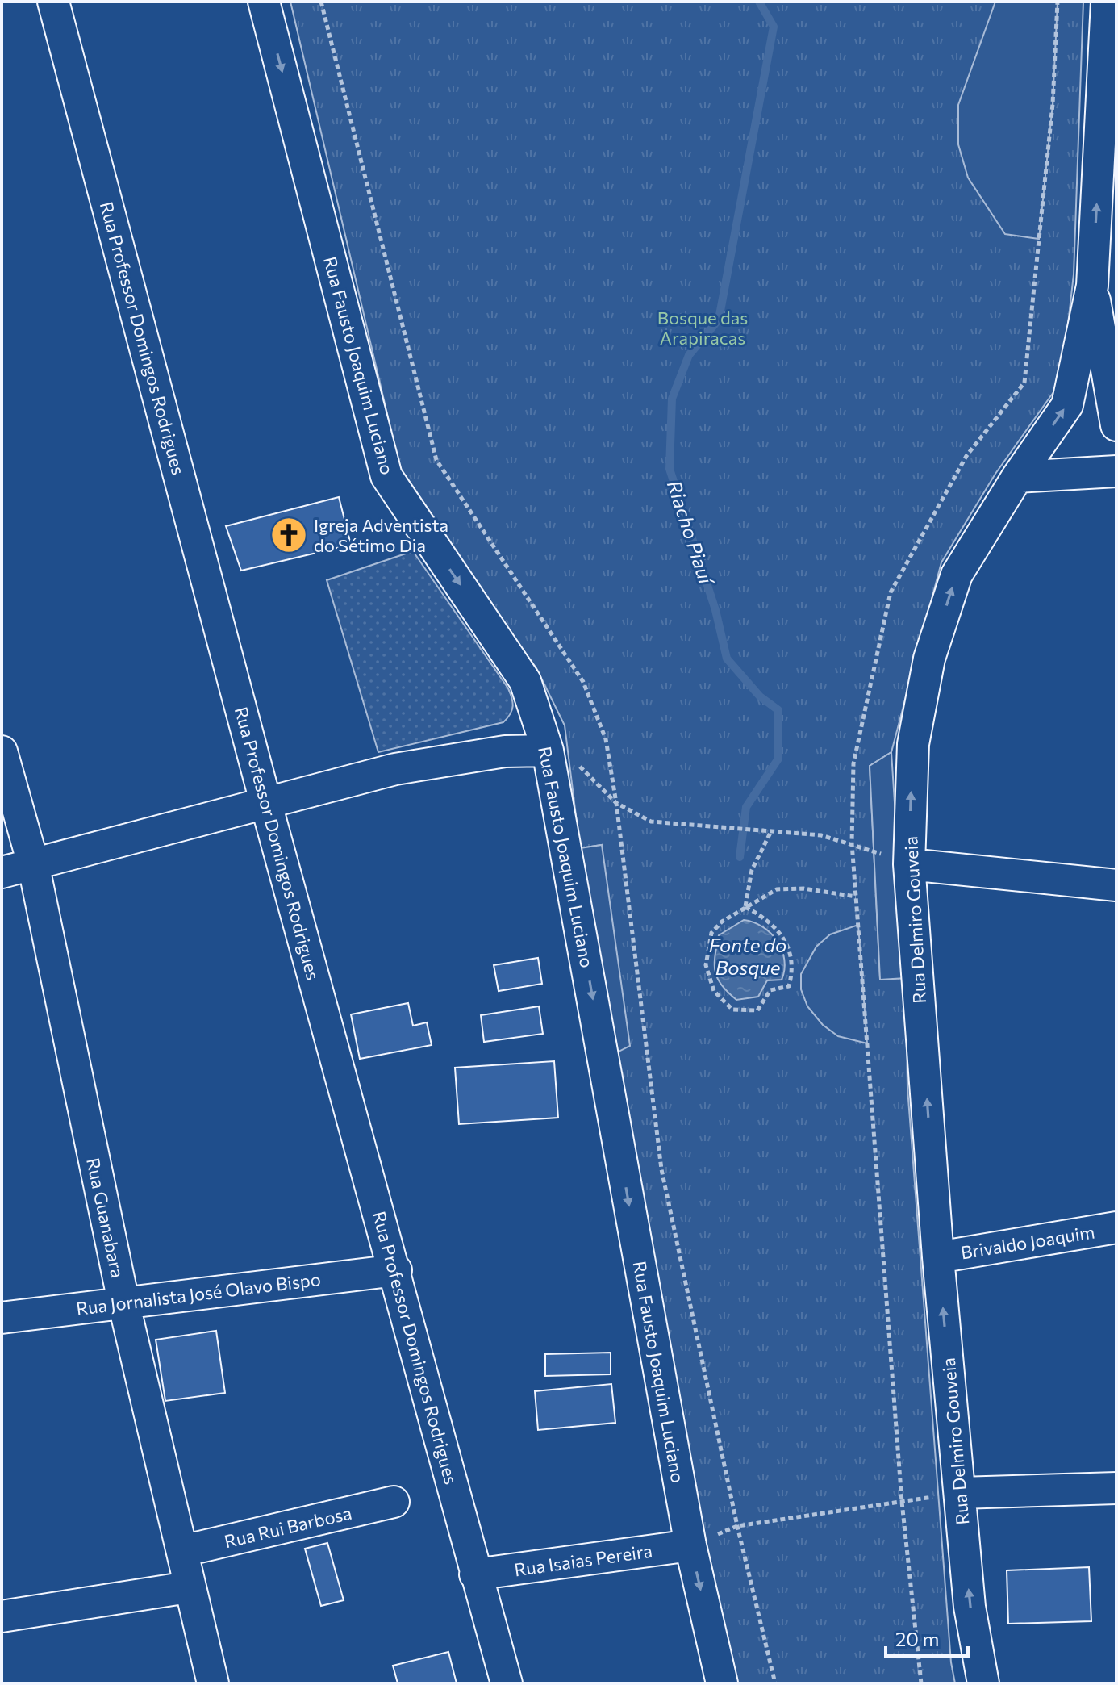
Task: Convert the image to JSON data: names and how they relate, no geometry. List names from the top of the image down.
{
  "streets": {
    "street": [
      "Rua Professor Domingos Rodrigues",
      "Rua Fausto Joaquim Luciano",
      "Rua Delmiro Gouveia",
      "Rua Guanabara",
      "Brivaldo Joaquim",
      "Rua Jornalista José Olavo Bispo",
      "Rua Rui Barbosa",
      "Rua Isaias Pereira"
    ]
  },
  "crossings": [
    ["Rua Professor Domingos Rodrigues", "Rua Jornalista José Olavo Bispo"],
    ["Rua Professor Domingos Rodrigues", "Rua Isaias Pereira"],
    ["Rua Fausto Joaquim Luciano", "Rua Isaias Pereira"],
    ["Rua Delmiro Gouveia", "Brivaldo Joaquim"],
    ["Rua Guanabara", "Rua Jornalista José Olavo Bispo"],
    ["Rua Guanabara", "Rua Rui Barbosa"]
  ],
  "one_way": ["Rua Fausto Joaquim Luciano", "Rua Delmiro Gouveia"],
  "water": ["Riacho Piauí", "Fonte do Bosque"],
  "parks": ["Bosque das Arapiracas"],
  "places": {
    "church": ["Igreja Adventista do Sétimo Dia"]
  },
  "scale_bar": "20 m"
}
